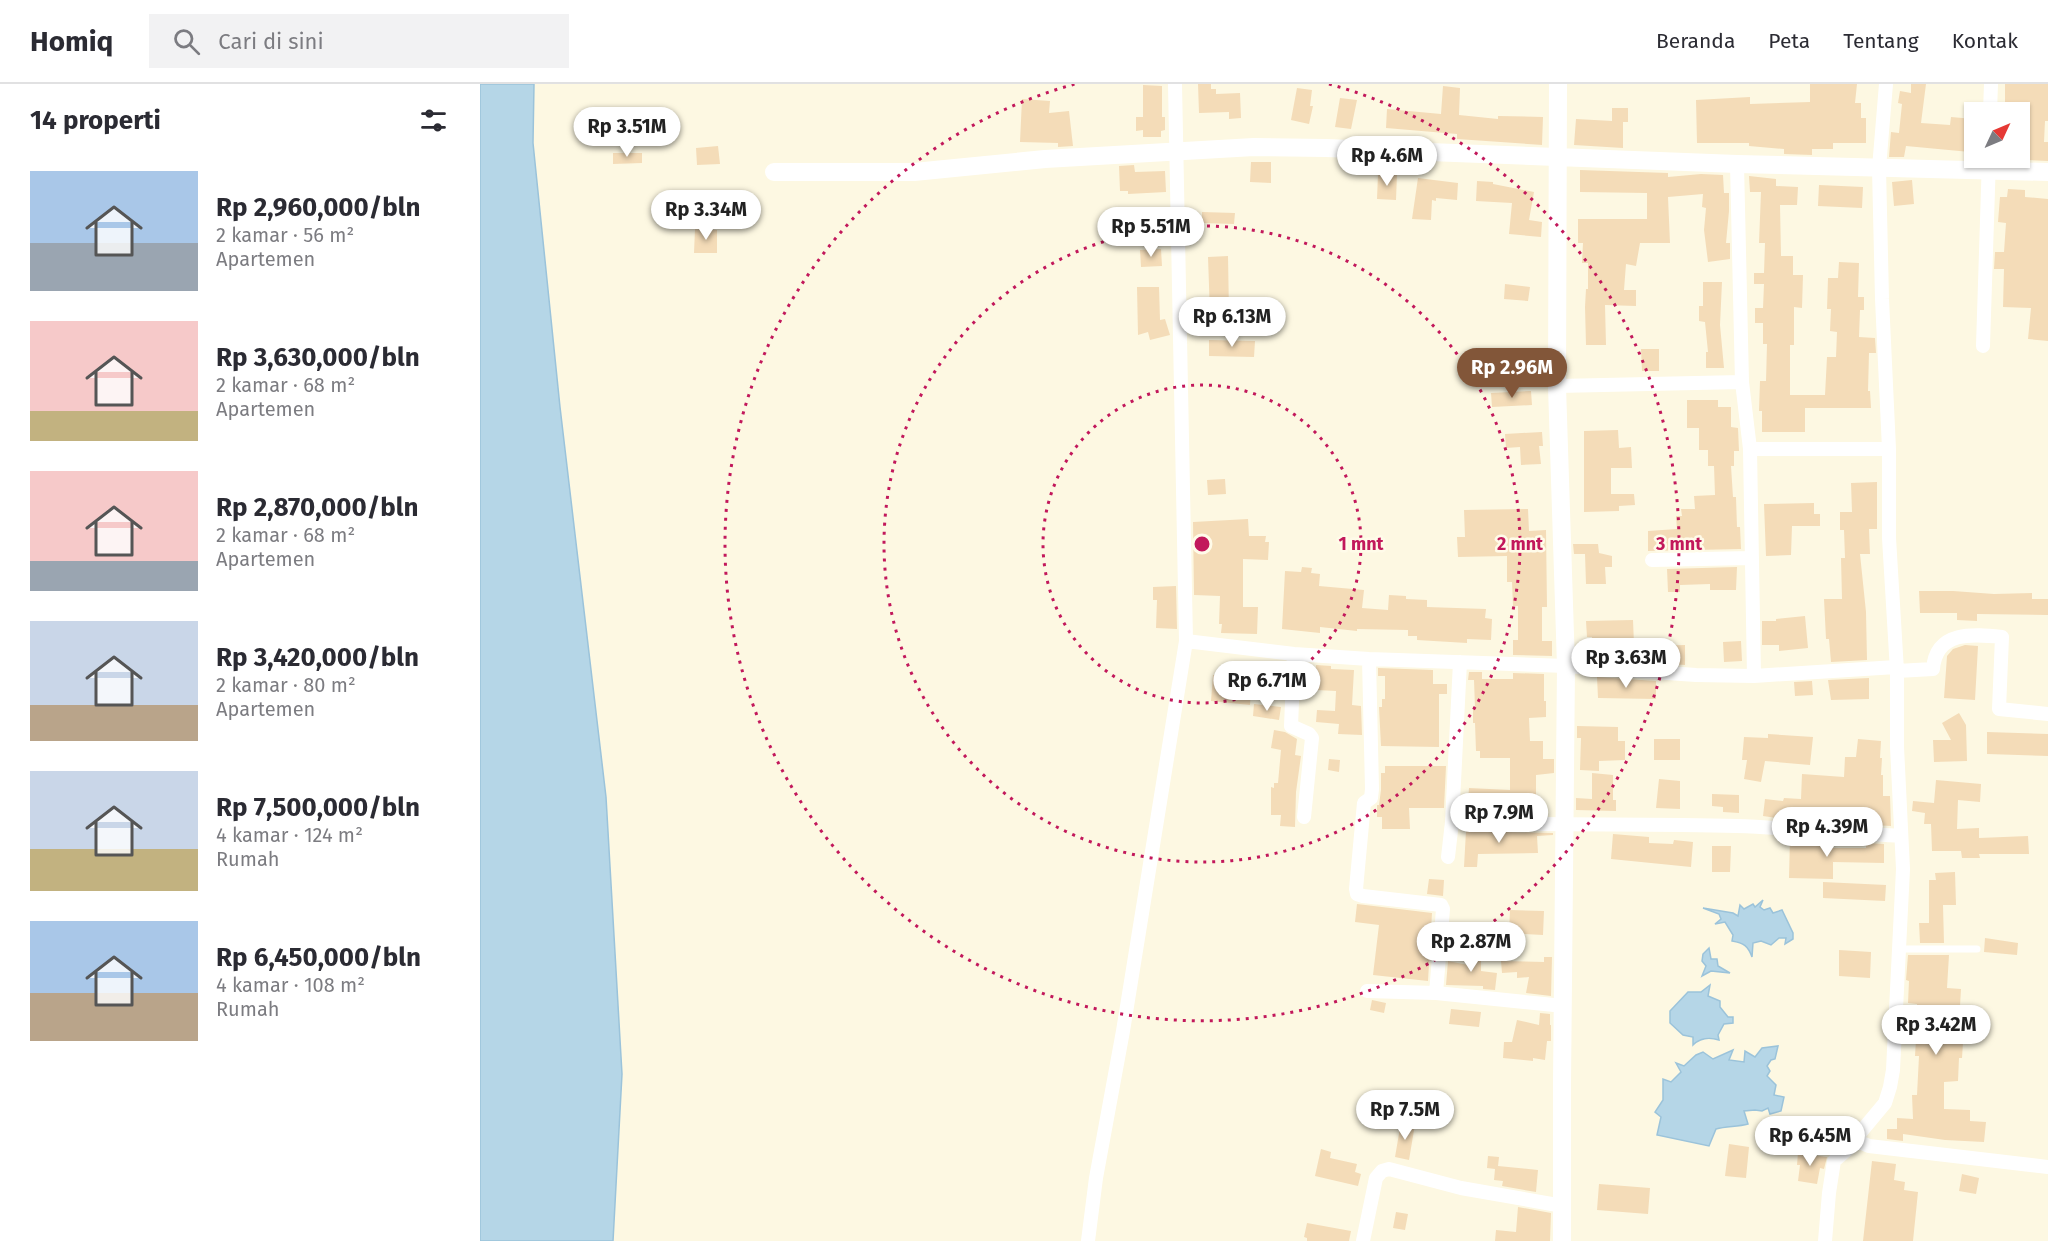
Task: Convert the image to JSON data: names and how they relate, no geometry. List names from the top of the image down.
{
  "north": "top right",
  "page": {
    "header": "Homiq",
    "search": "Cari di sini",
    "nav": [
      "Beranda",
      "Peta",
      "Tentang",
      "Kontak"
    ],
    "heading": "14 properti",
    "price": [
      "Rp 3.51M",
      "Rp 4.6M",
      "Rp 3.34M",
      "Rp 5.51M",
      "Rp 6.13M",
      "Rp 2.96M",
      "Rp 3.63M",
      "Rp 6.71M",
      "Rp 7.9M",
      "Rp 4.39M",
      "Rp 2.87M",
      "Rp 3.42M",
      "Rp 7.5M",
      "Rp 6.45M"
    ],
    "list": [
      {
        "name": "Rp 2,960,000/bln",
        "note": "2 kamar · 56 m² · Apartemen"
      },
      {
        "name": "Rp 3,630,000/bln",
        "note": "2 kamar · 68 m² · Apartemen"
      },
      {
        "name": "Rp 2,870,000/bln",
        "note": "2 kamar · 68 m² · Apartemen"
      },
      {
        "name": "Rp 3,420,000/bln",
        "note": "2 kamar · 80 m² · Apartemen"
      },
      {
        "name": "Rp 7,500,000/bln",
        "note": "4 kamar · 124 m² · Rumah"
      },
      {
        "name": "Rp 6,450,000/bln",
        "note": "4 kamar · 108 m² · Rumah"
      }
    ]
  },
  "rings": ["1 mnt", "2 mnt", "3 mnt"]
}
